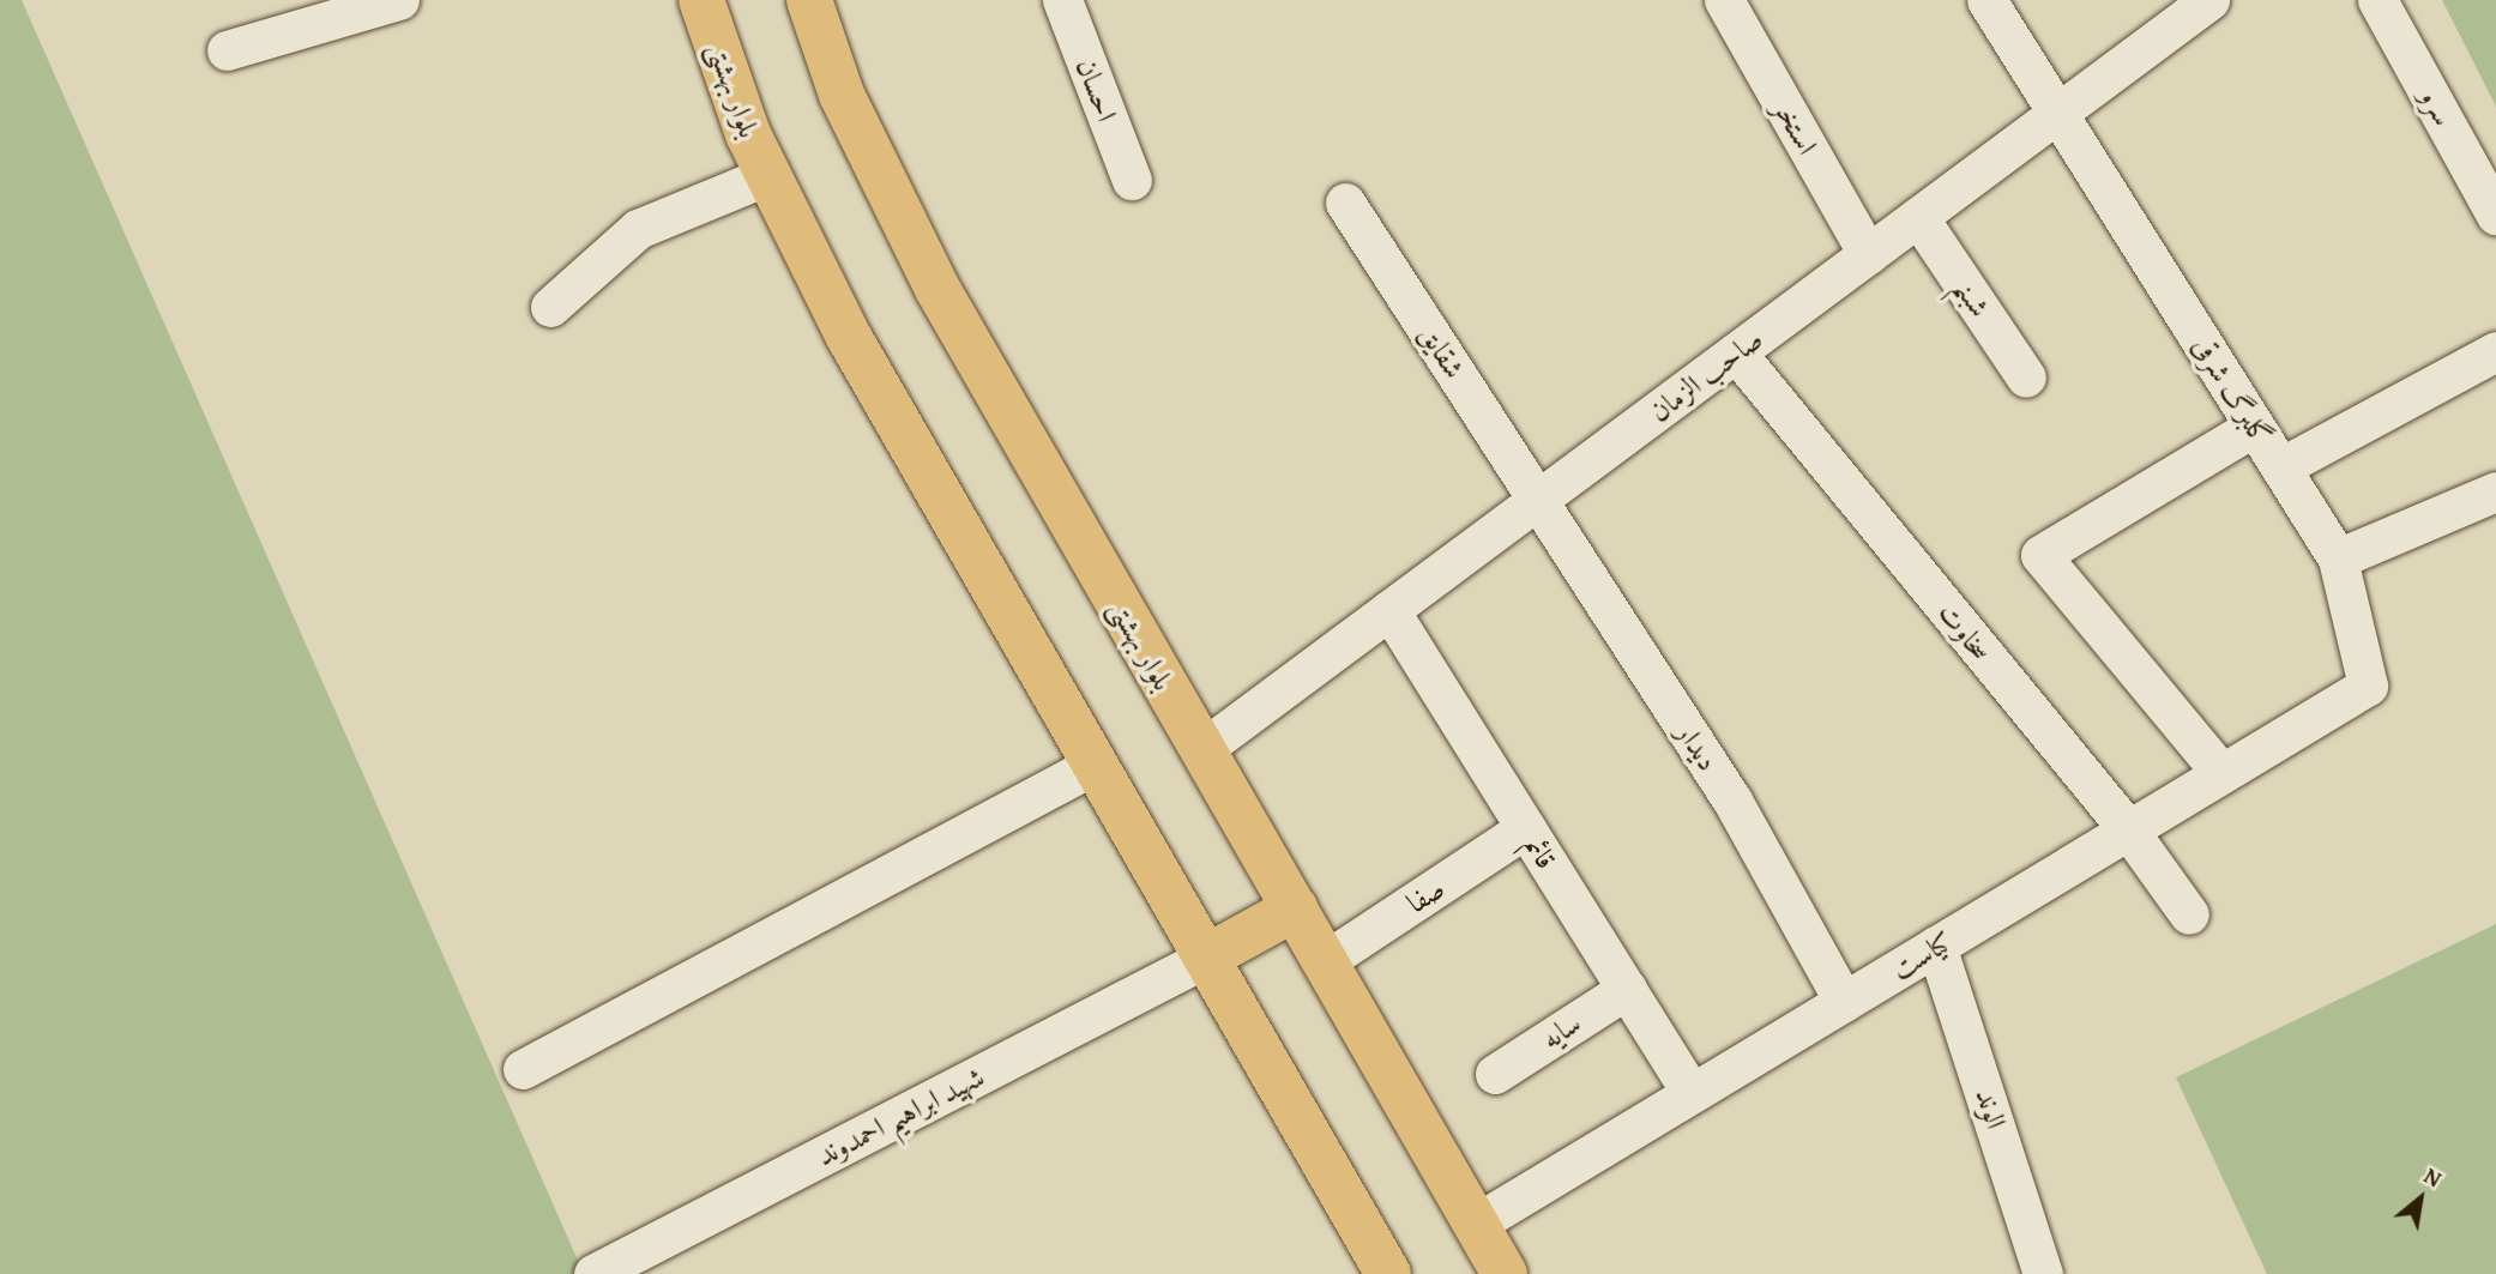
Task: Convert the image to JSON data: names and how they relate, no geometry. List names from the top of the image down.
{
  "streets": {
    "main road": ["بلوار بهشتی"],
    "street": [
      "احسان",
      "سرو",
      "استخر",
      "شبنم",
      "شقایق",
      "صاحب الزمان",
      "گلبرگ شرقی",
      "سخاوت",
      "دیدار",
      "قائم",
      "صفا",
      "کیاست",
      "سایه",
      "الوند",
      "شهید ابراهیم احمدوند"
    ]
  },
  "crossings": [
    ["بلوار بهشتی", "صاحب الزمان"],
    ["بلوار بهشتی", "صفا"],
    ["بلوار بهشتی", "کیاست"],
    ["بلوار بهشتی", "شهید ابراهیم احمدوند"],
    ["استخر", "صاحب الزمان"],
    ["شبنم", "صاحب الزمان"],
    ["شقایق", "صاحب الزمان"],
    ["شقایق", "دیدار"],
    ["صاحب الزمان", "گلبرگ شرقی"],
    ["صاحب الزمان", "سخاوت"],
    ["صاحب الزمان", "دیدار"],
    ["صاحب الزمان", "قائم"],
    ["گلبرگ شرقی", "کیاست"],
    ["سخاوت", "کیاست"],
    ["دیدار", "کیاست"],
    ["قائم", "صفا"],
    ["قائم", "کیاست"],
    ["قائم", "سایه"],
    ["کیاست", "الوند"]
  ],
  "north": "top right"
}
